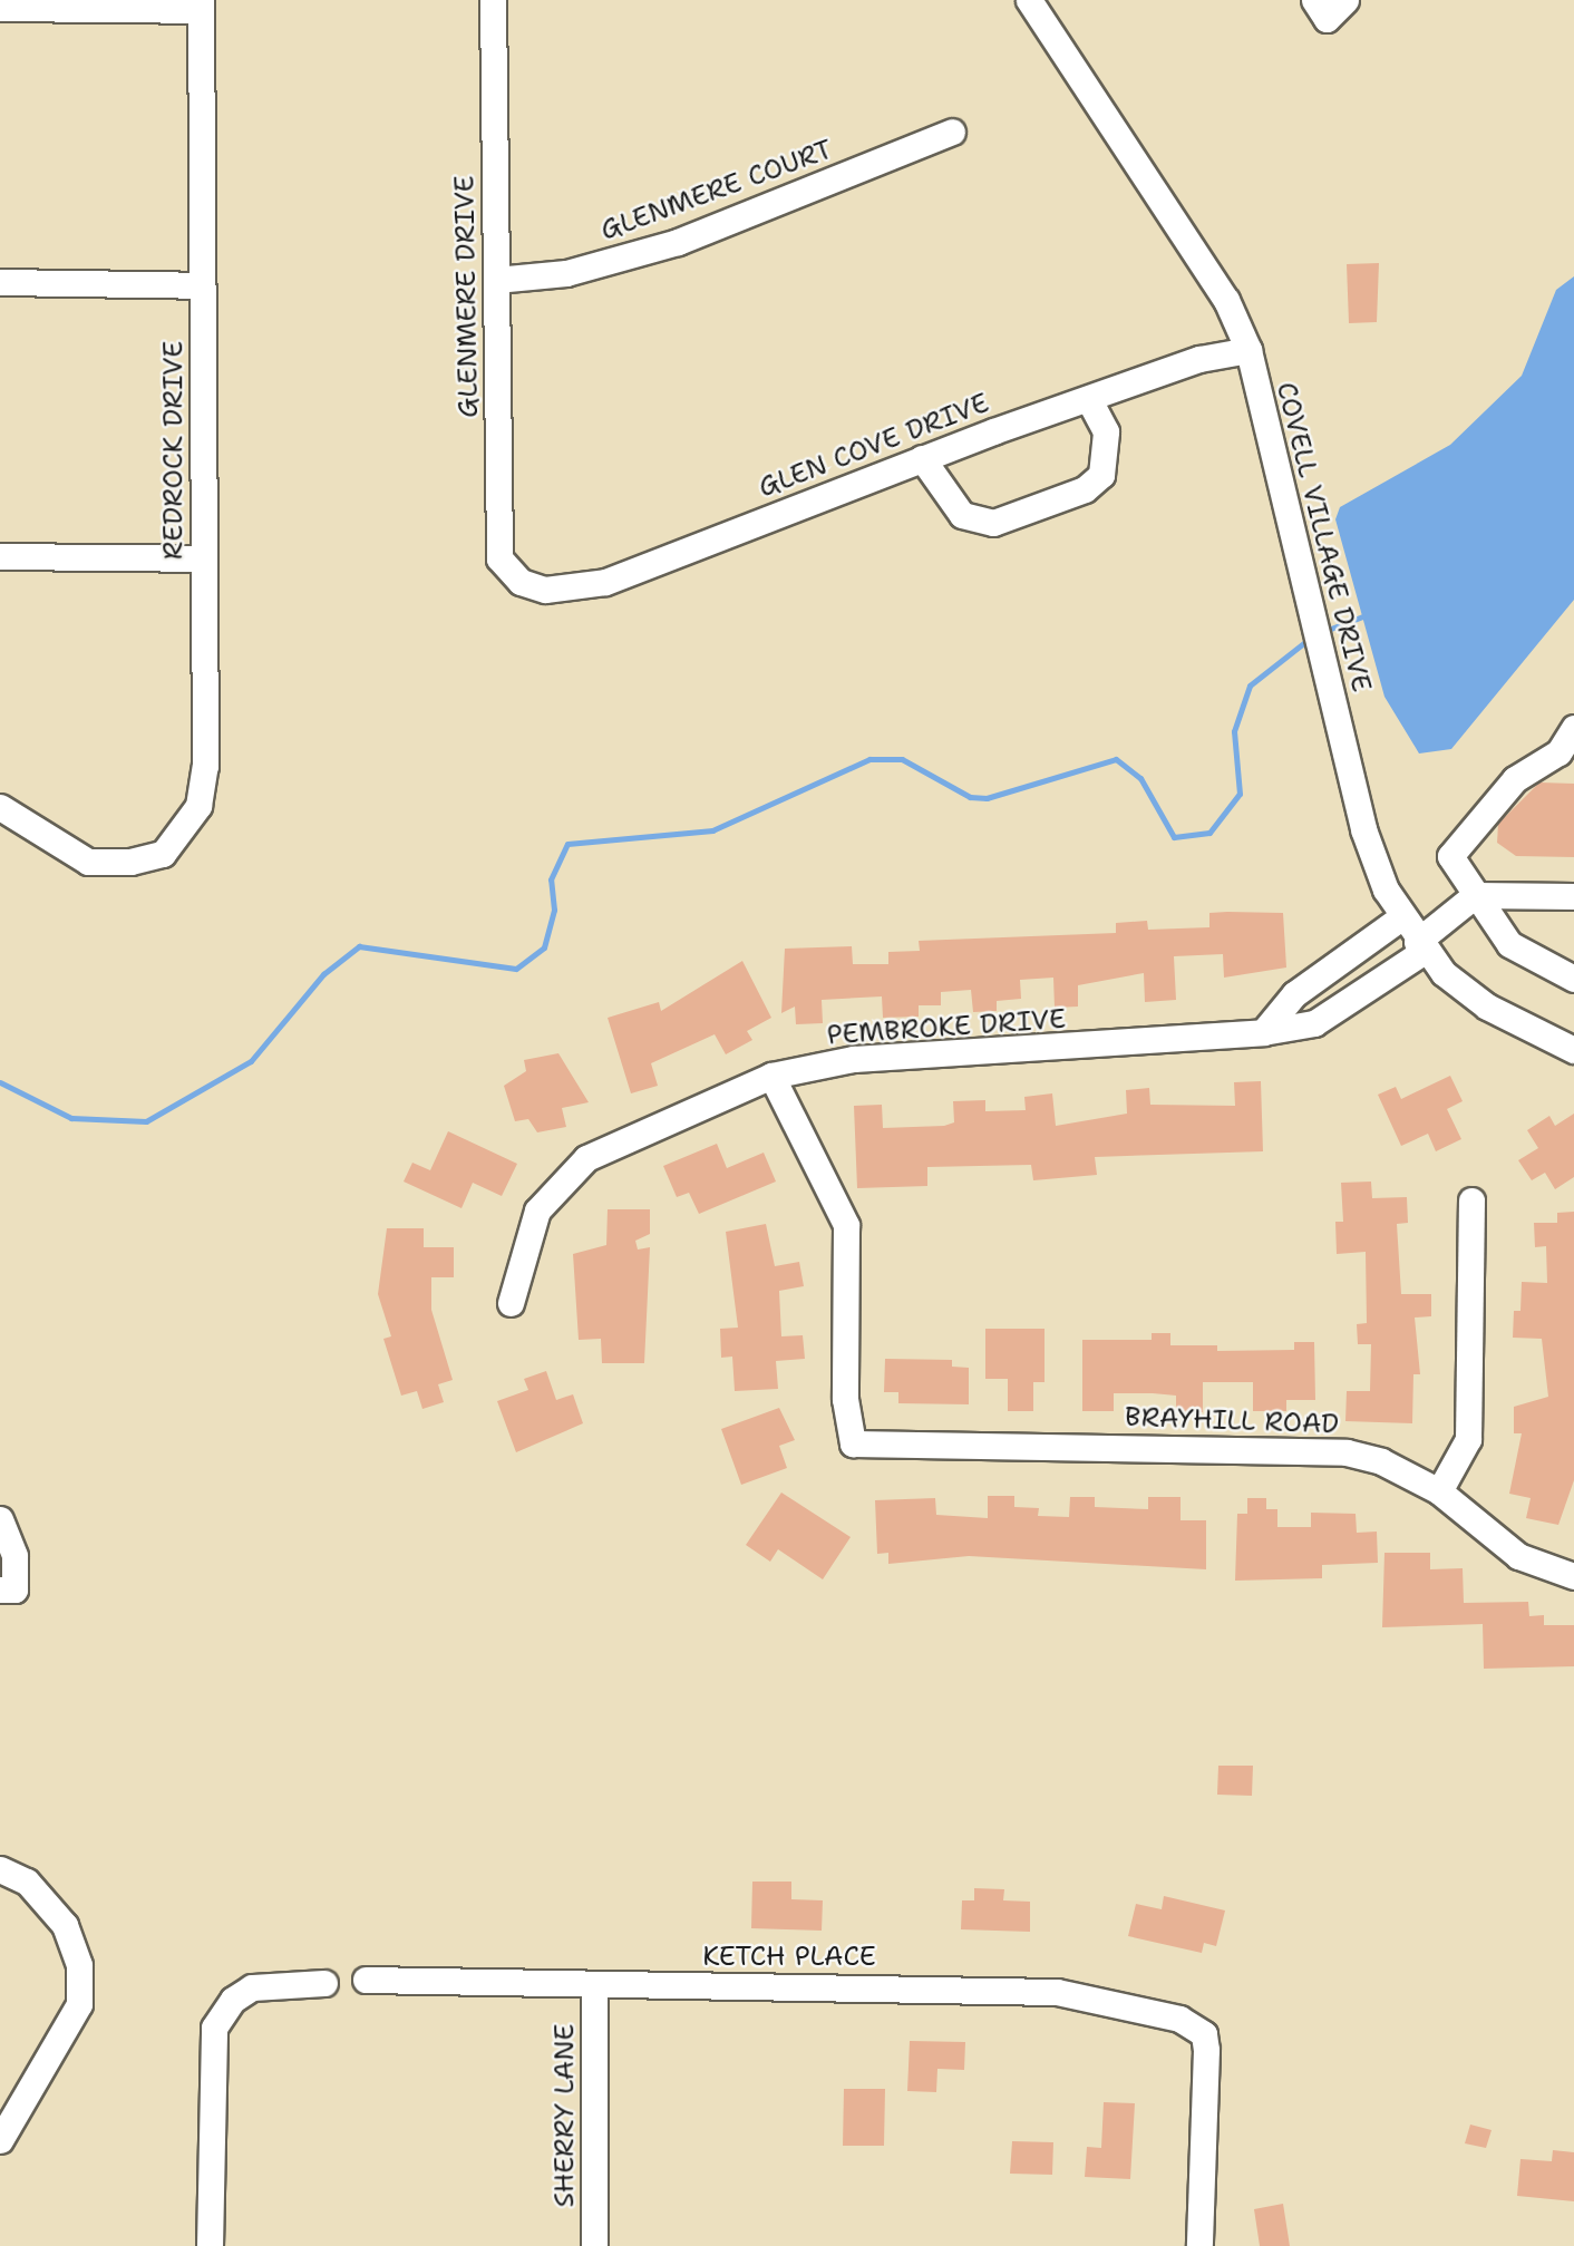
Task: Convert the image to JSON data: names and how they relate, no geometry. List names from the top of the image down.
{
  "streets": {
    "street": [
      "GLENMERE COURT",
      "GLENMERE DRIVE",
      "GLEN COVE DRIVE",
      "REDROCK DRIVE",
      "COVELL VILLAGE DRIVE",
      "PEMBROKE DRIVE",
      "BRAYHILL ROAD",
      "KETCH PLACE",
      "SHERRY LANE"
    ]
  },
  "crossings": [
    ["GLENMERE COURT", "GLENMERE DRIVE"],
    ["GLENMERE DRIVE", "GLEN COVE DRIVE"],
    ["GLEN COVE DRIVE", "COVELL VILLAGE DRIVE"],
    ["COVELL VILLAGE DRIVE", "PEMBROKE DRIVE"],
    ["PEMBROKE DRIVE", "BRAYHILL ROAD"],
    ["KETCH PLACE", "SHERRY LANE"]
  ]
}
